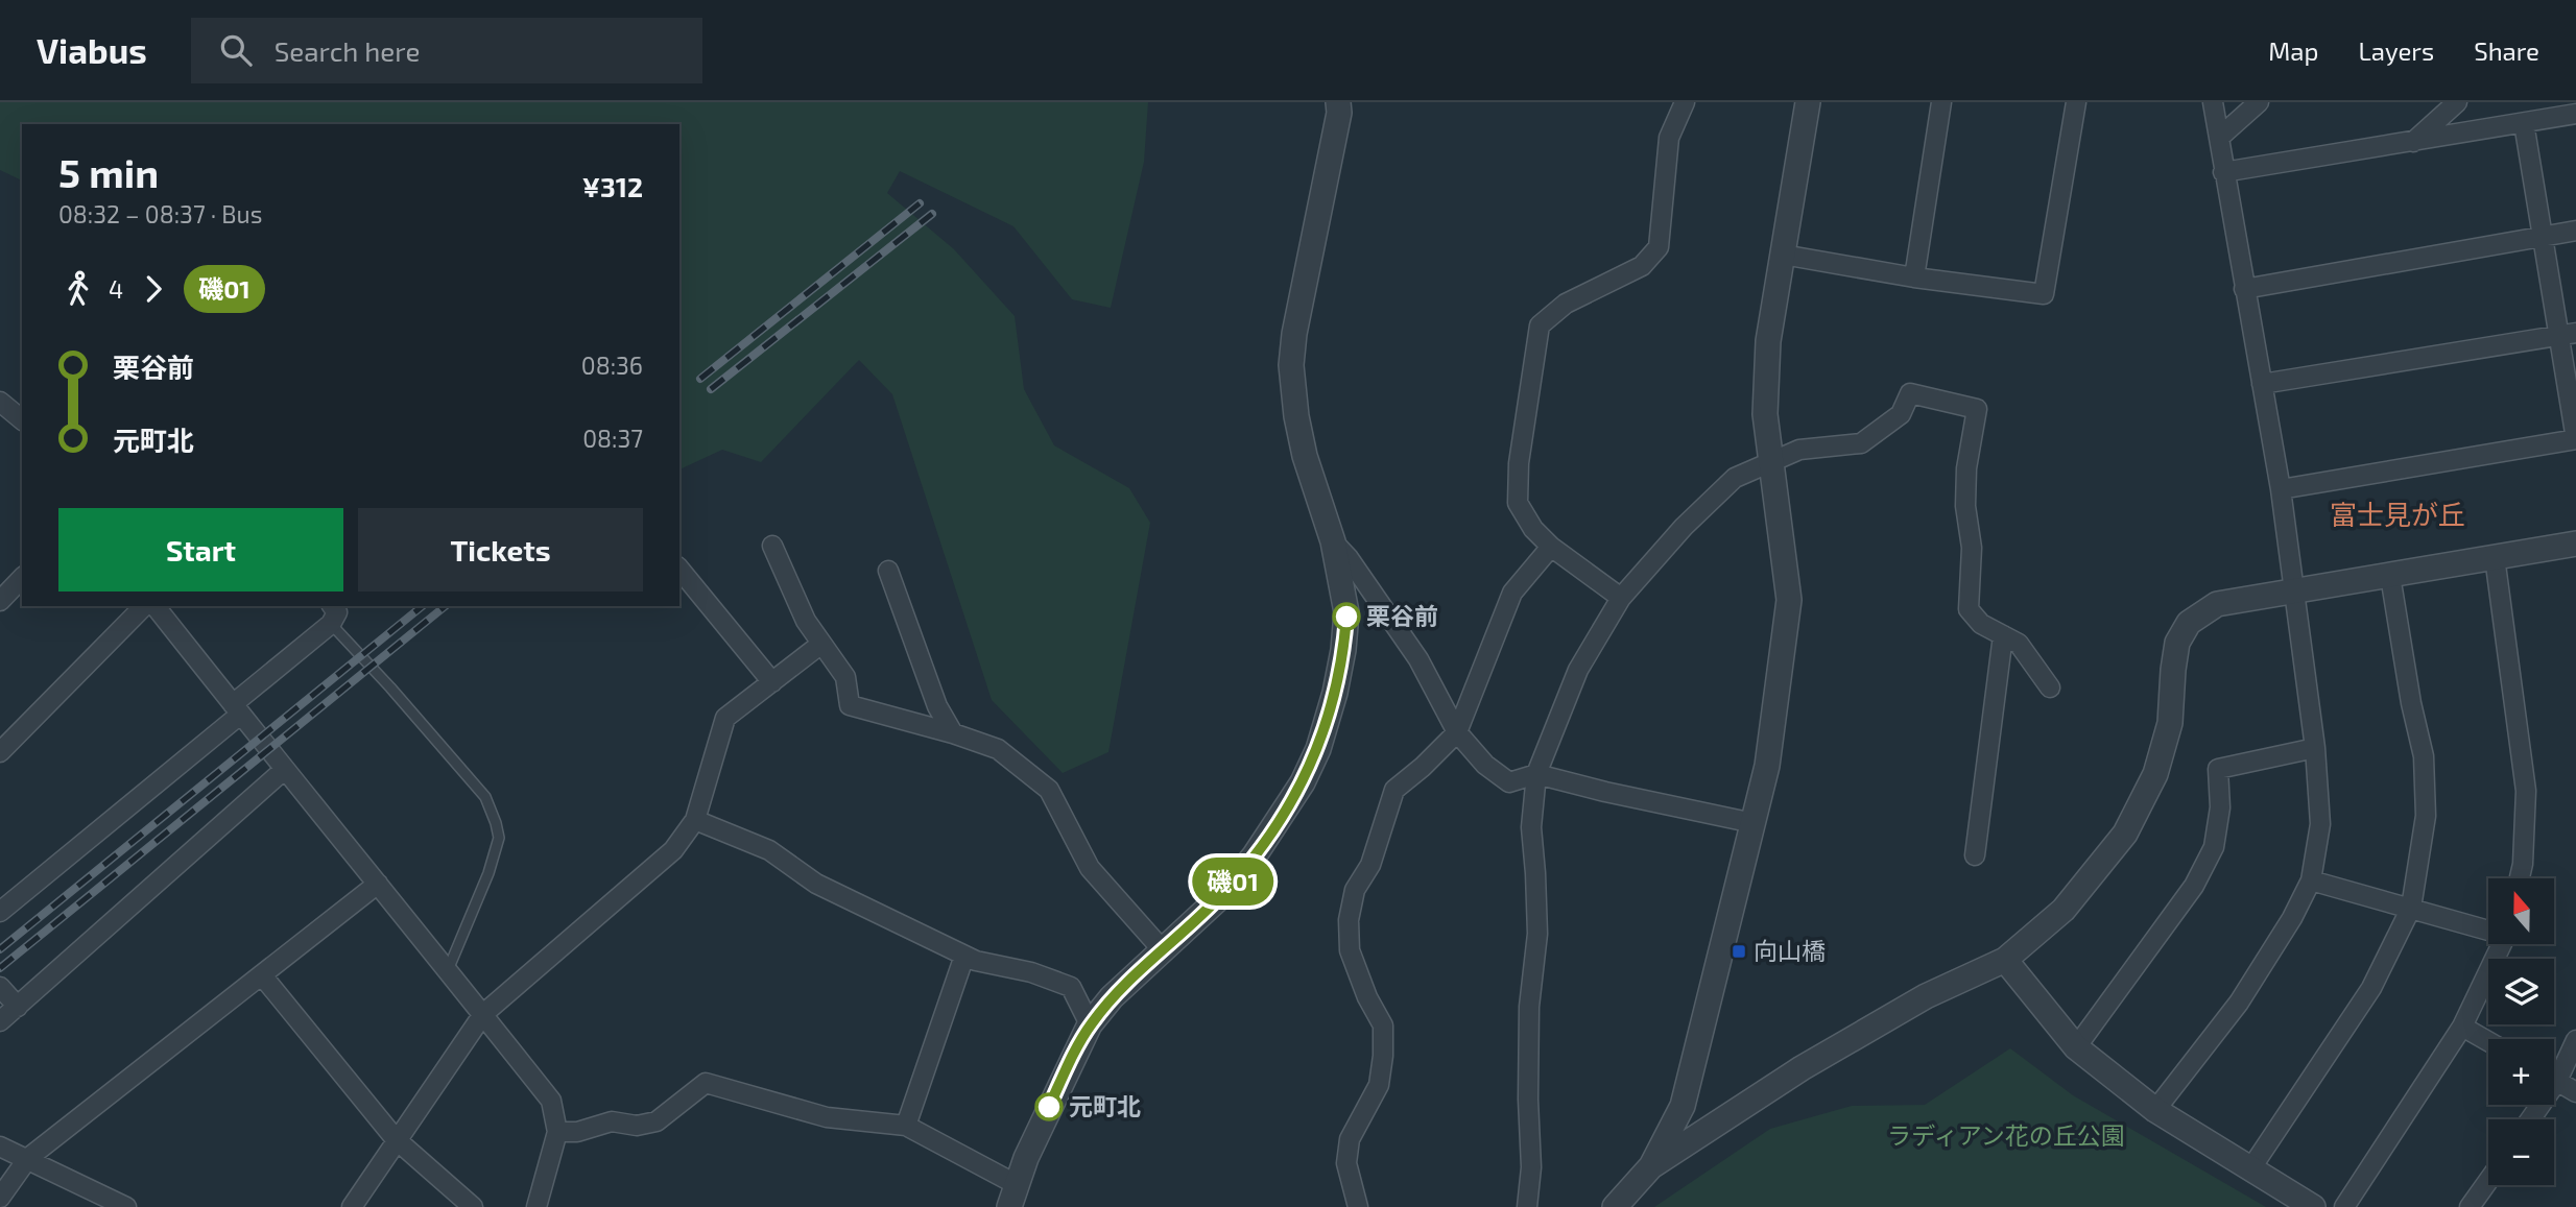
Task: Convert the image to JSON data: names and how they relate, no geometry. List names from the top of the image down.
{
  "districts": ["富士見が丘"],
  "parks": ["ラディアン花の丘公園"],
  "places": {
    "other": ["栗谷前", "元町北"],
    "transit": ["向山橋"]
  },
  "lines": ["bus line 磯01"],
  "north": "top",
  "page": {
    "header": "Viabus",
    "search": "Search here",
    "nav": ["Map", "Layers", "Share"],
    "on_map": "磯01",
    "heading": ["5 min", "08:32 – 08:37 · Bus", "¥312"],
    "legs": ["4", "磯01"],
    "list": [
      {
        "name": "栗谷前",
        "value": "08:36"
      },
      {
        "name": "元町北",
        "value": "08:37"
      }
    ],
    "buttons": ["Start", "Tickets"],
    "map_buttons": ["+", "−"]
  }
}
